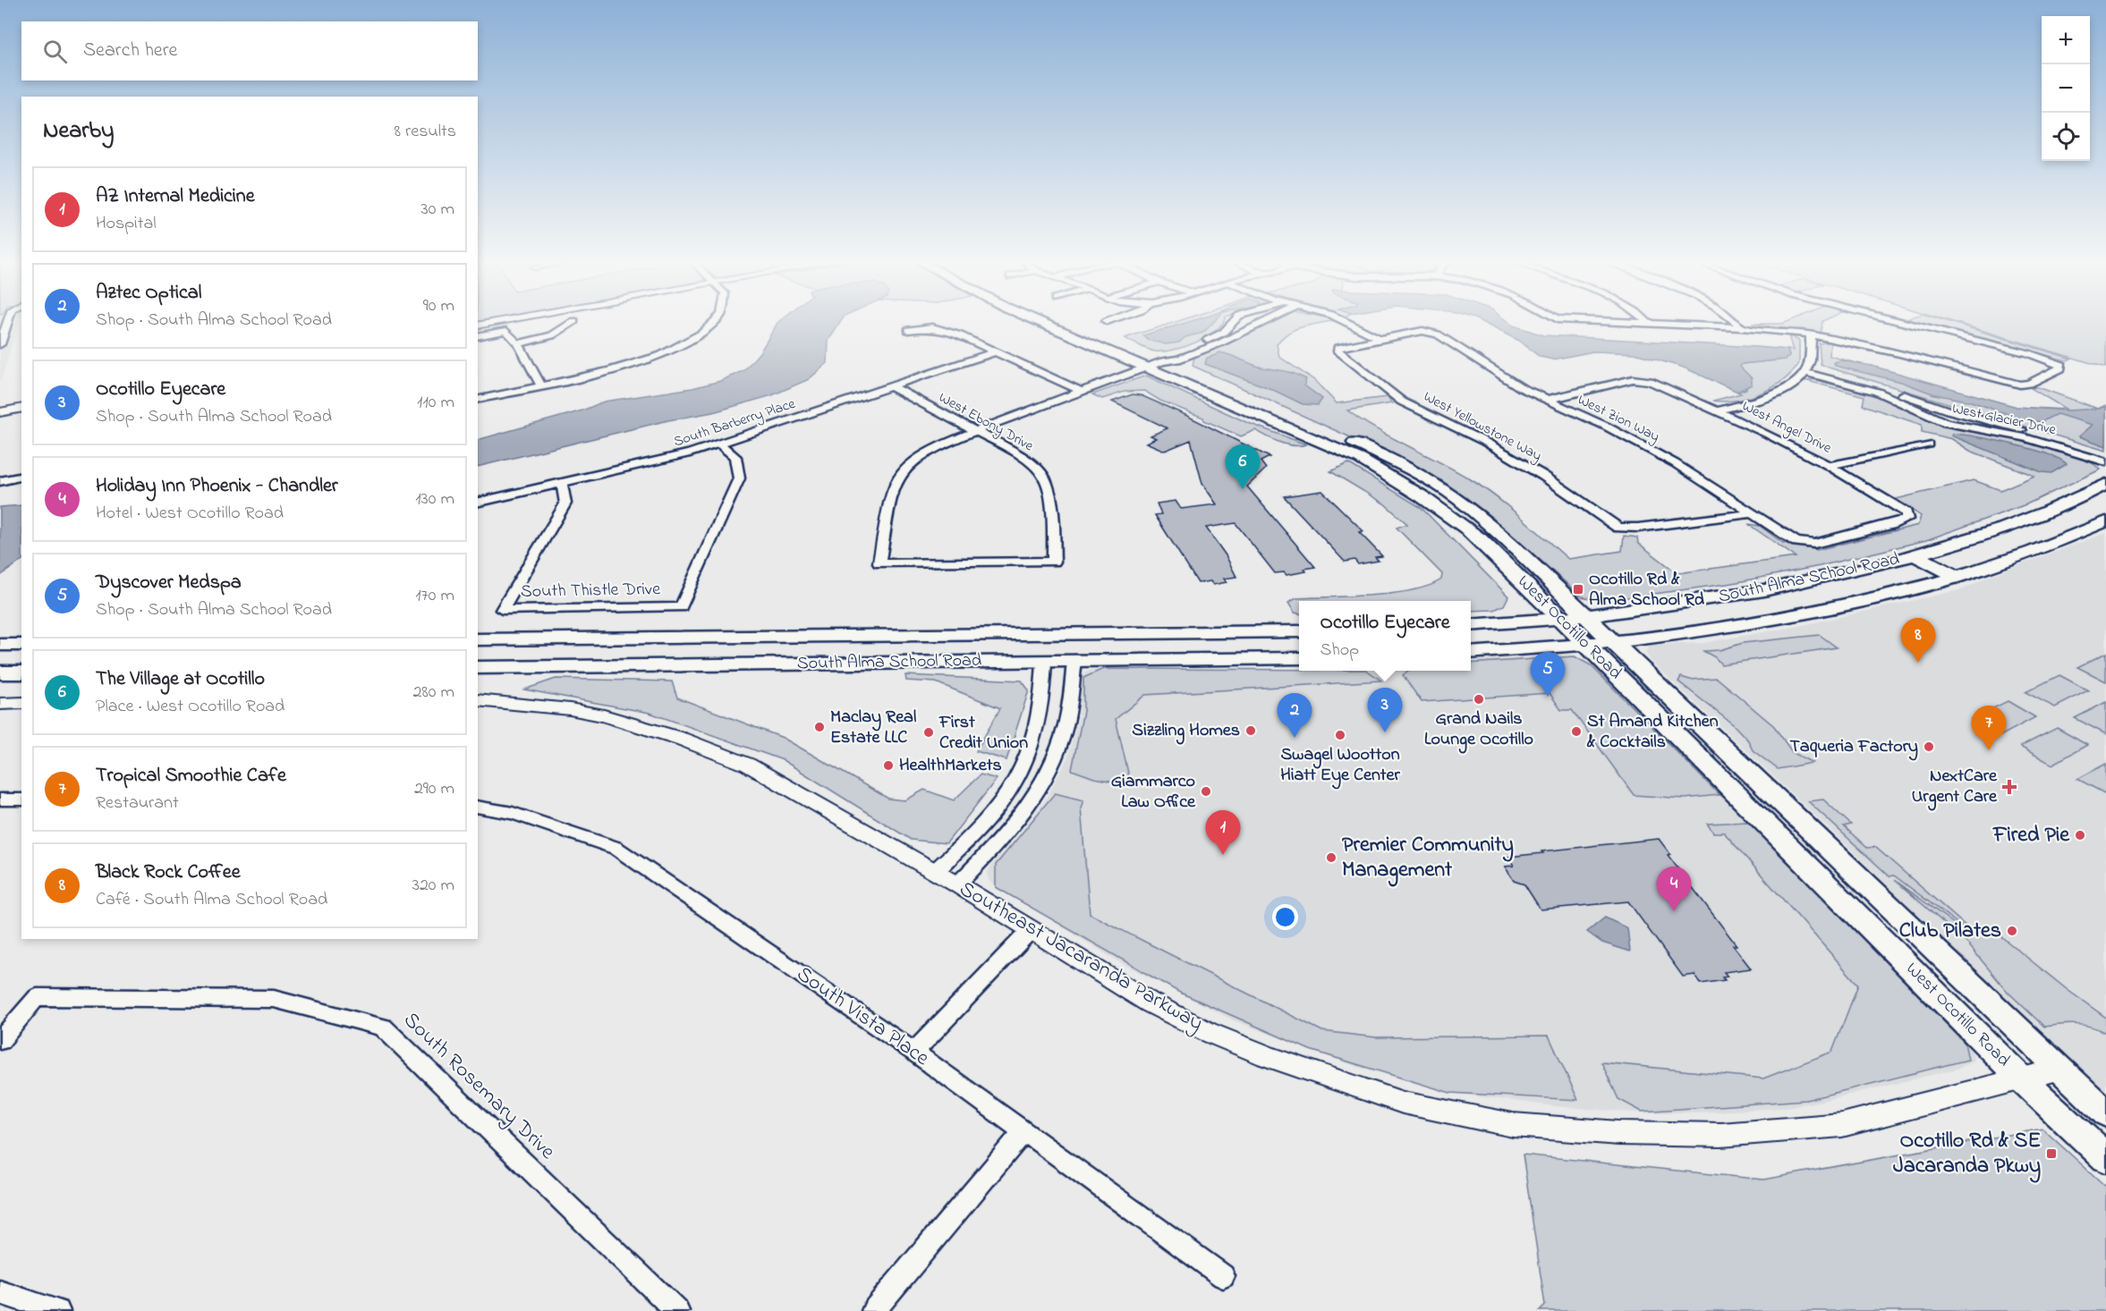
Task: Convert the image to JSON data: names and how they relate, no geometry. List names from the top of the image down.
{
  "streets": {
    "main road": ["South Alma School Road", "West Ocotillo Road"],
    "street": [
      "West Zion Way",
      "West Glacier Drive",
      "West Ebony Drive",
      "South Barberry Place",
      "West Yellowstone Way",
      "West Angel Drive",
      "South Thistle Drive",
      "Southeast Jacaranda Parkway",
      "South Vista Place",
      "South Rosemary Drive"
    ]
  },
  "crossings": [
    ["West Zion Way", "West Yellowstone Way"],
    ["West Zion Way", "West Angel Drive"],
    ["West Ebony Drive", "South Barberry Place"],
    ["South Barberry Place", "South Thistle Drive"],
    ["South Alma School Road", "West Ocotillo Road"],
    ["West Ocotillo Road", "Southeast Jacaranda Parkway"]
  ],
  "places": {
    "transit": ["Ocotillo Rd & Alma School Rd", "Ocotillo Rd & SE Jacaranda Pkwy"],
    "other": [
      "Grand Nails Lounge Ocotillo",
      "Maclay Real Estate LLC",
      "Sizzling Homes",
      "St Amand Kitchen & Cocktails",
      "First Credit Union",
      "Swagel Wootton Hiatt Eye Center",
      "Taqueria Factory",
      "HealthMarkets",
      "Giammarco Law Office",
      "Fired Pie",
      "Premier Community Management",
      "Club Pilates"
    ],
    "health": ["NextCare Urgent Care"]
  },
  "page": {
    "map_buttons": ["+", "−"],
    "search": "Search here",
    "heading": ["Nearby", "8 results"],
    "list": [
      {
        "mark": "1",
        "name": "AZ Internal Medicine",
        "note": "Hospital",
        "value": "30 m"
      },
      {
        "mark": "2",
        "name": "Aztec Optical",
        "note": "Shop · South Alma School Road",
        "value": "90 m"
      },
      {
        "mark": "3",
        "name": "Ocotillo Eyecare",
        "note": "Shop · South Alma School Road",
        "value": "110 m"
      },
      {
        "mark": "4",
        "name": "Holiday Inn Phoenix - Chandler",
        "note": "Hotel · West Ocotillo Road",
        "value": "130 m"
      },
      {
        "mark": "5",
        "name": "Dyscover Medspa",
        "note": "Shop · South Alma School Road",
        "value": "170 m"
      },
      {
        "mark": "6",
        "name": "The Village at Ocotillo",
        "note": "Place · West Ocotillo Road",
        "value": "280 m"
      },
      {
        "mark": "7",
        "name": "Tropical Smoothie Cafe",
        "note": "Restaurant",
        "value": "290 m"
      },
      {
        "mark": "8",
        "name": "Black Rock Coffee",
        "note": "Café · South Alma School Road",
        "value": "320 m"
      }
    ],
    "pins": [
      "6",
      "8",
      "5",
      "3",
      "2",
      "7",
      "1",
      "4"
    ],
    "popup": ["Ocotillo Eyecare", "Shop"]
  }
}
